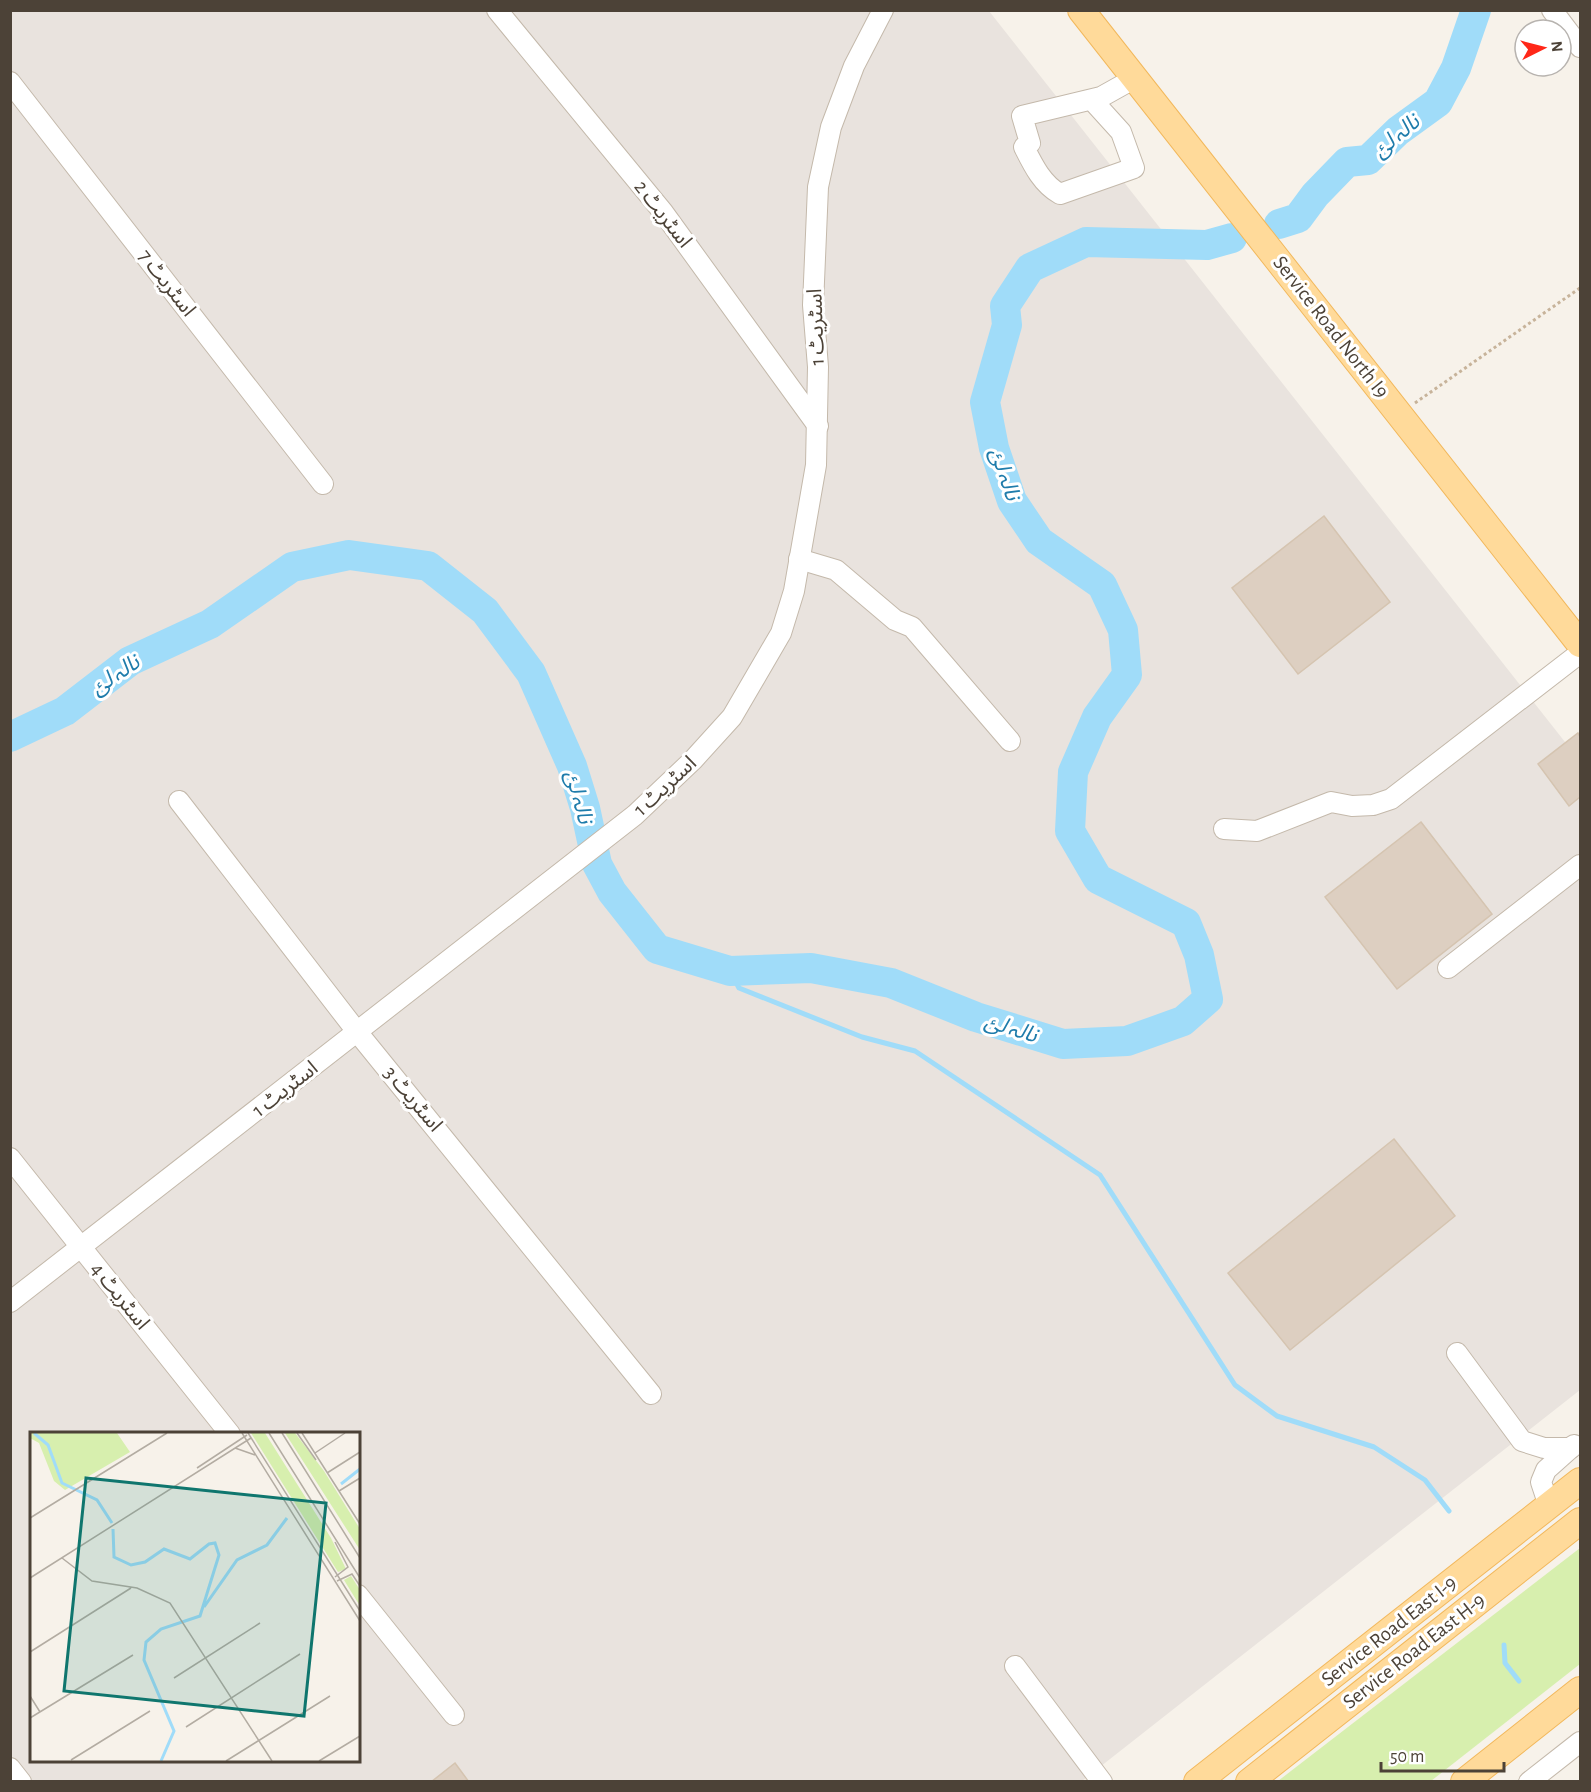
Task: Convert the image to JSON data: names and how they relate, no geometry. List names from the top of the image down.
{
  "streets": {
    "main road": ["Service Road North I9", "Service Road East I-9", "Service Road East H-9"],
    "street": [
      "اسٹریٹ 2",
      "اسٹریٹ 7",
      "اسٹریٹ 1",
      "اسٹریٹ 3",
      "اسٹریٹ 4"
    ]
  },
  "crossings": [
    ["اسٹریٹ 2", "اسٹریٹ 1"],
    ["اسٹریٹ 1", "اسٹریٹ 3"],
    ["اسٹریٹ 1", "اسٹریٹ 4"]
  ],
  "water": ["نالہ لئ"],
  "scale_bar": "50 m",
  "north": "right"
}
